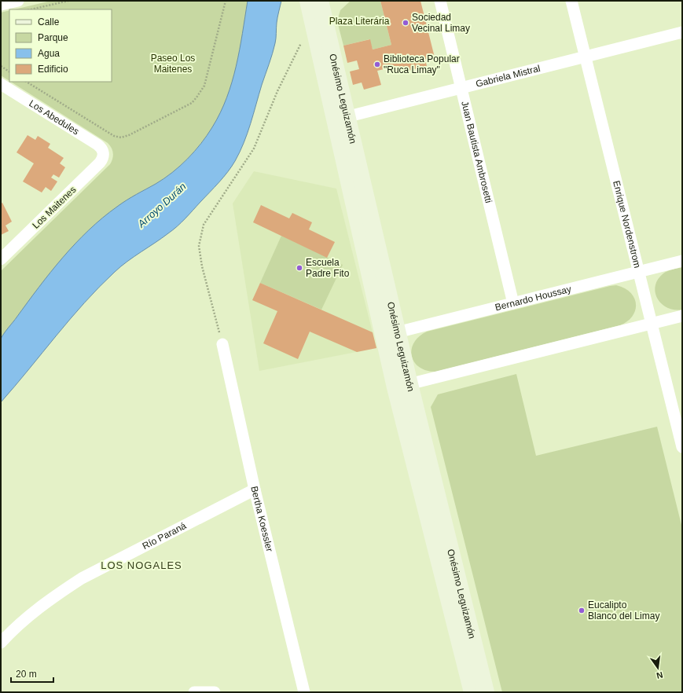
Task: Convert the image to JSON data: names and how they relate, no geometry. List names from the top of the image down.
{
  "streets": {
    "street": [
      "Gabriela Mistral",
      "Onésimo Leguizamón",
      "Los Abedules",
      "Juan Bautista Ambrosetti",
      "Los Maitenes",
      "Enrique Nordenstrom",
      "Bernardo Houssay",
      "Bertha Koessler",
      "Río Paraná"
    ]
  },
  "crossings": [
    ["Gabriela Mistral", "Onésimo Leguizamón"],
    ["Gabriela Mistral", "Juan Bautista Ambrosetti"],
    ["Gabriela Mistral", "Enrique Nordenstrom"],
    ["Onésimo Leguizamón", "Bernardo Houssay"],
    ["Los Abedules", "Los Maitenes"],
    ["Juan Bautista Ambrosetti", "Bernardo Houssay"],
    ["Enrique Nordenstrom", "Bernardo Houssay"],
    ["Bertha Koessler", "Río Paraná"]
  ],
  "districts": ["LOS NOGALES"],
  "water": ["Arroyo Durán"],
  "parks": ["Plaza Literária", "Paseo Los Maitenes"],
  "places": [
    "Sociedad Vecinal Limay",
    "Biblioteca Popular \"Ruca Limay\"",
    "Escuela Padre Fito",
    "Eucalipto Blanco del Limay"
  ],
  "legend": [
    "Calle",
    "Parque",
    "Agua",
    "Edificio"
  ],
  "scale_bar": "20 m",
  "north": "bottom"
}
